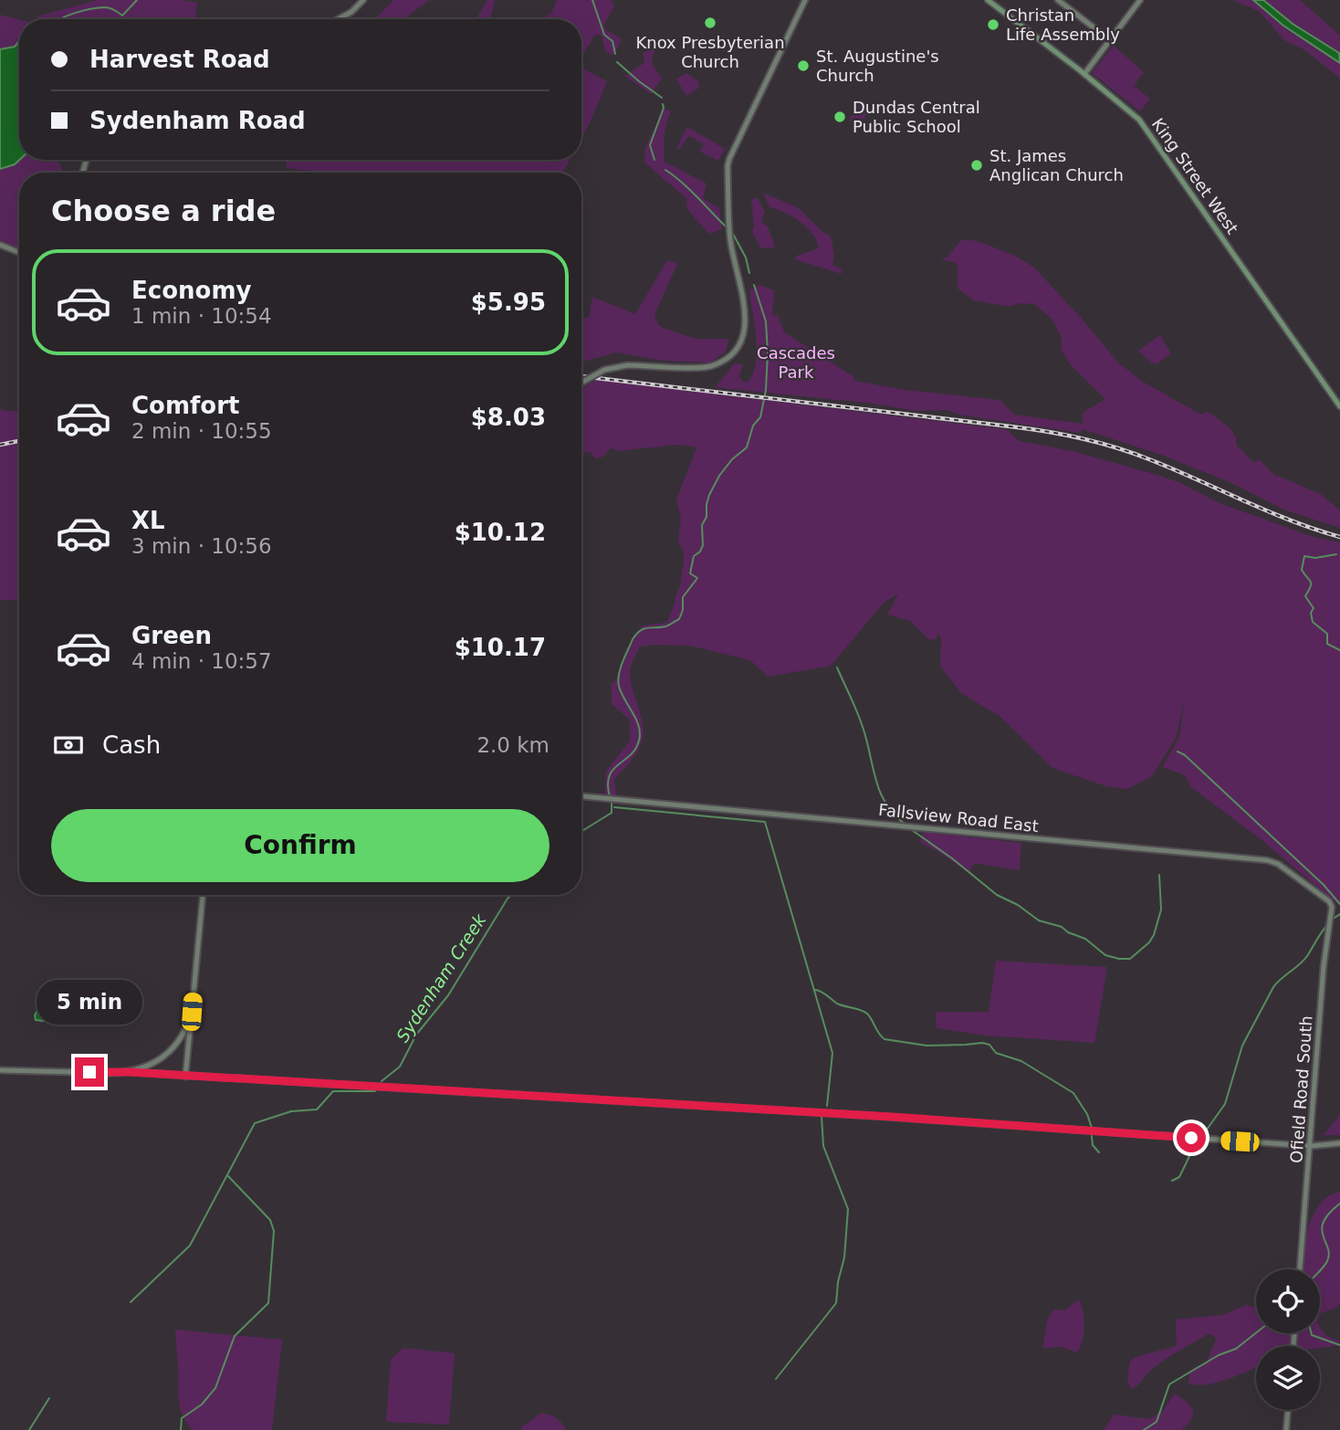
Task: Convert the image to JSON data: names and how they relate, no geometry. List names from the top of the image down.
{
  "streets": {
    "main road": ["King Street West"],
    "street": ["Fallsview Road East", "Ofield Road South"]
  },
  "crossings": [
    ["Fallsview Road East", "Ofield Road South"]
  ],
  "water": ["Sydenham Creek"],
  "parks": ["Cascades Park"],
  "places": [
    "Knox Presbyterian Church",
    "Christan Life Assembly",
    "St. Augustine's Church",
    "Dundas Central Public School",
    "St. James Anglican Church"
  ],
  "page": {
    "banner": ["Harvest Road", "Sydenham Road"],
    "heading": "Choose a ride",
    "list": [
      {
        "name": "Economy",
        "note": "1 min · 10:54",
        "value": "$5.95"
      },
      {
        "name": "Comfort",
        "note": "2 min · 10:55",
        "value": "$8.03"
      },
      {
        "name": "XL",
        "note": "3 min · 10:56",
        "value": "$10.12"
      },
      {
        "name": "Green",
        "note": "4 min · 10:57",
        "value": "$10.17"
      }
    ],
    "pay": ["Cash", "2.0 km"],
    "buttons": "Confirm",
    "bubble": "5 min"
  }
}
